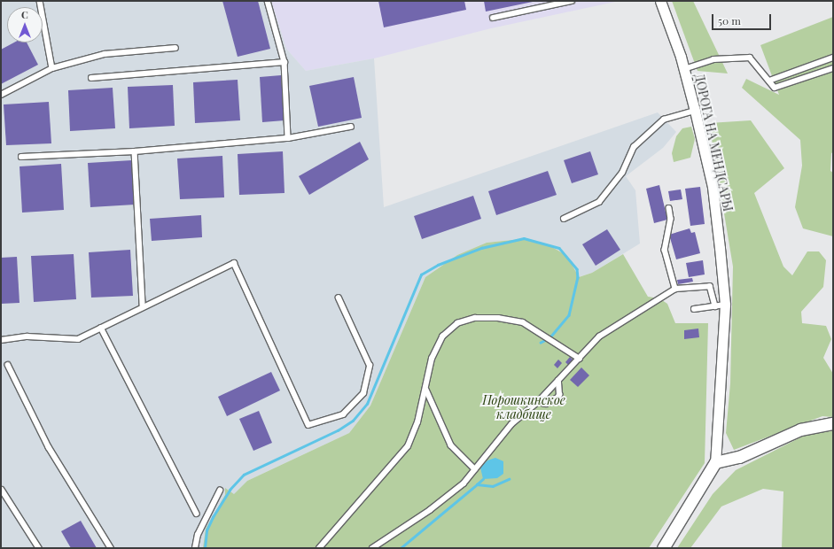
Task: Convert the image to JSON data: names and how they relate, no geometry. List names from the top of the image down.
{
  "streets": {
    "street": ["ДОРОГА НА МЕНДСАРЫ"]
  },
  "parks": ["Порошкинское кладбище"],
  "scale_bar": "50 m",
  "north": "top"
}
